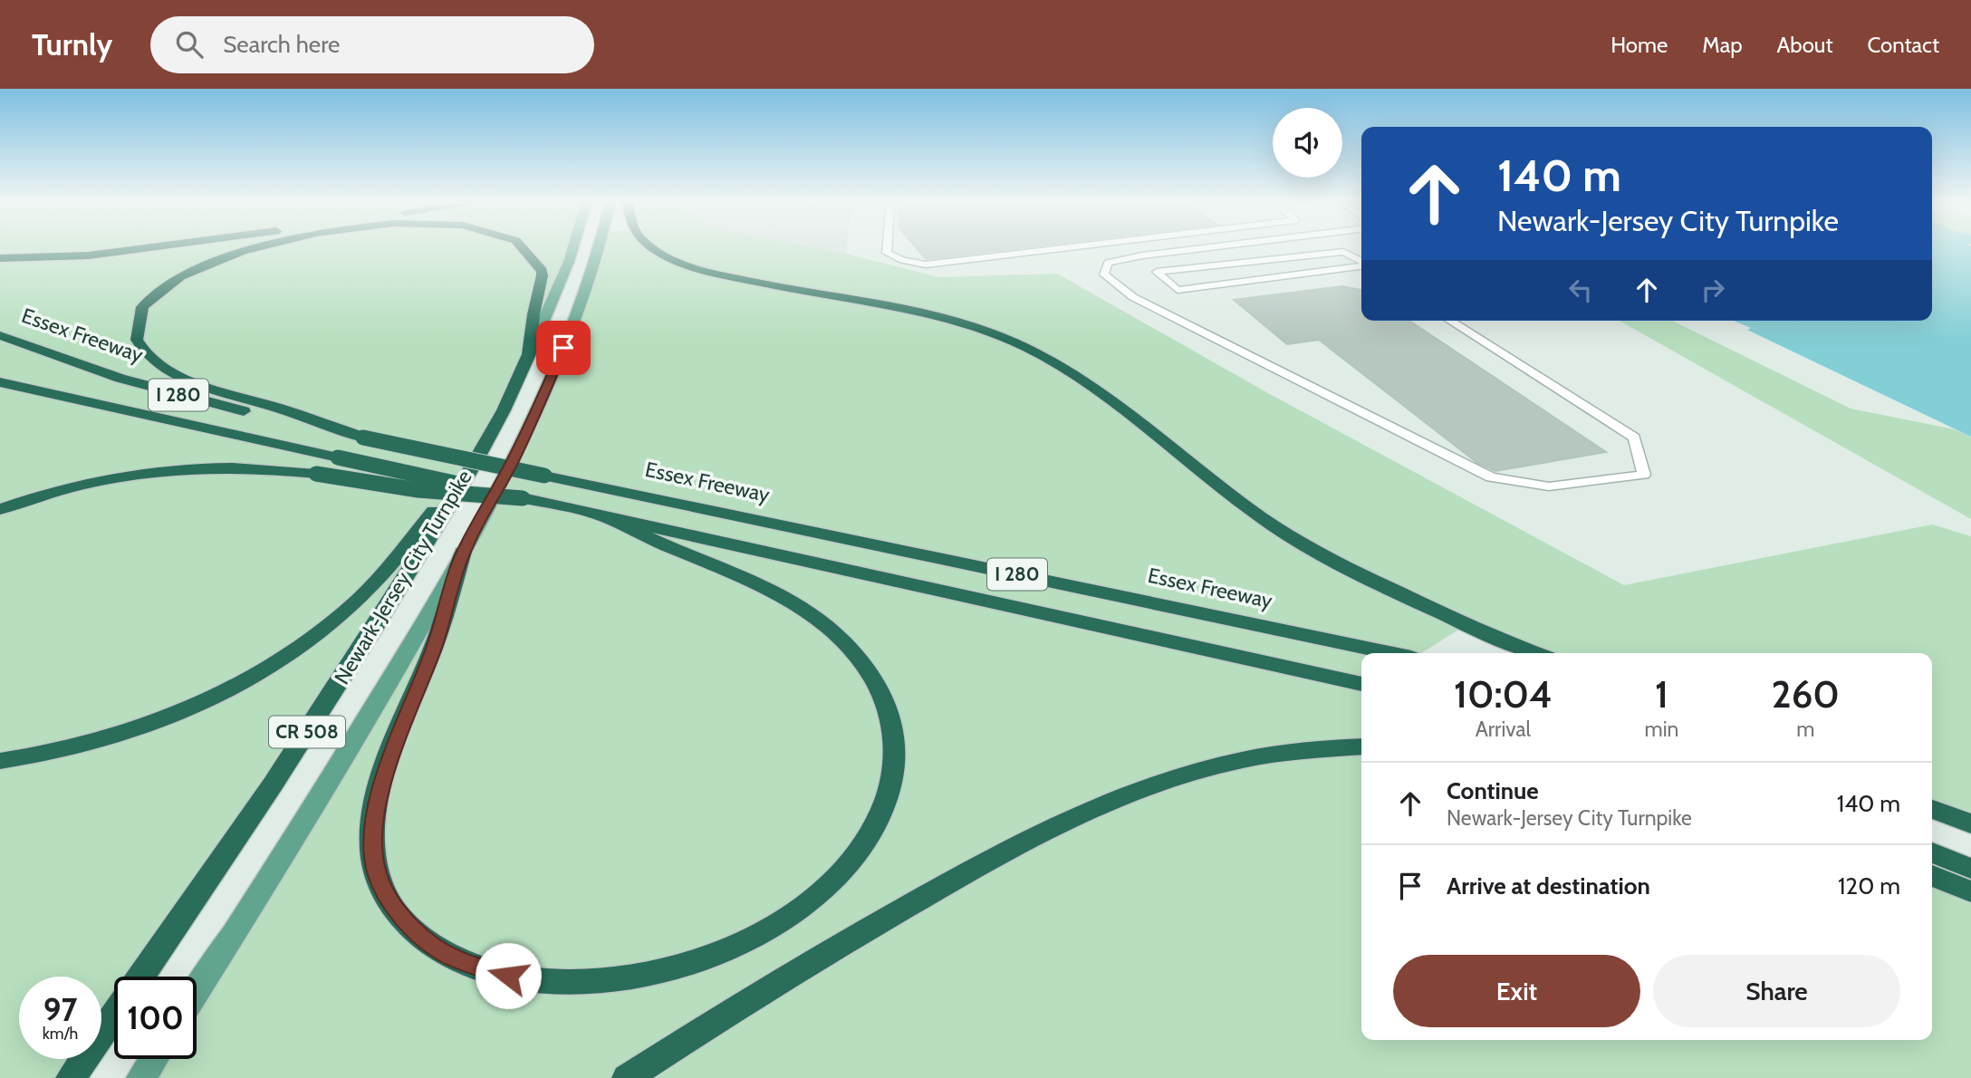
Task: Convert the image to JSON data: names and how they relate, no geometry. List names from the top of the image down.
{
  "streets": {
    "highway": [
      "Essex Freeway",
      "I 280",
      "Newark-Jersey City Turnpike",
      "CR 508"
    ]
  },
  "page": {
    "header": "Turnly",
    "search": "Search here",
    "nav": [
      "Home",
      "Map",
      "About",
      "Contact"
    ],
    "turn": ["140 m", "Newark-Jersey City Turnpike"],
    "eta": [
      "10:04",
      "Arrival",
      "1",
      "min",
      "260",
      "m"
    ],
    "list": [
      {
        "name": "Continue",
        "note": "Newark-Jersey City Turnpike",
        "value": "140 m"
      },
      {
        "name": "Arrive at destination",
        "value": "120 m"
      }
    ],
    "buttons": ["Exit", "Share"],
    "speed": "97 km/h",
    "limit": "100"
  }
}
